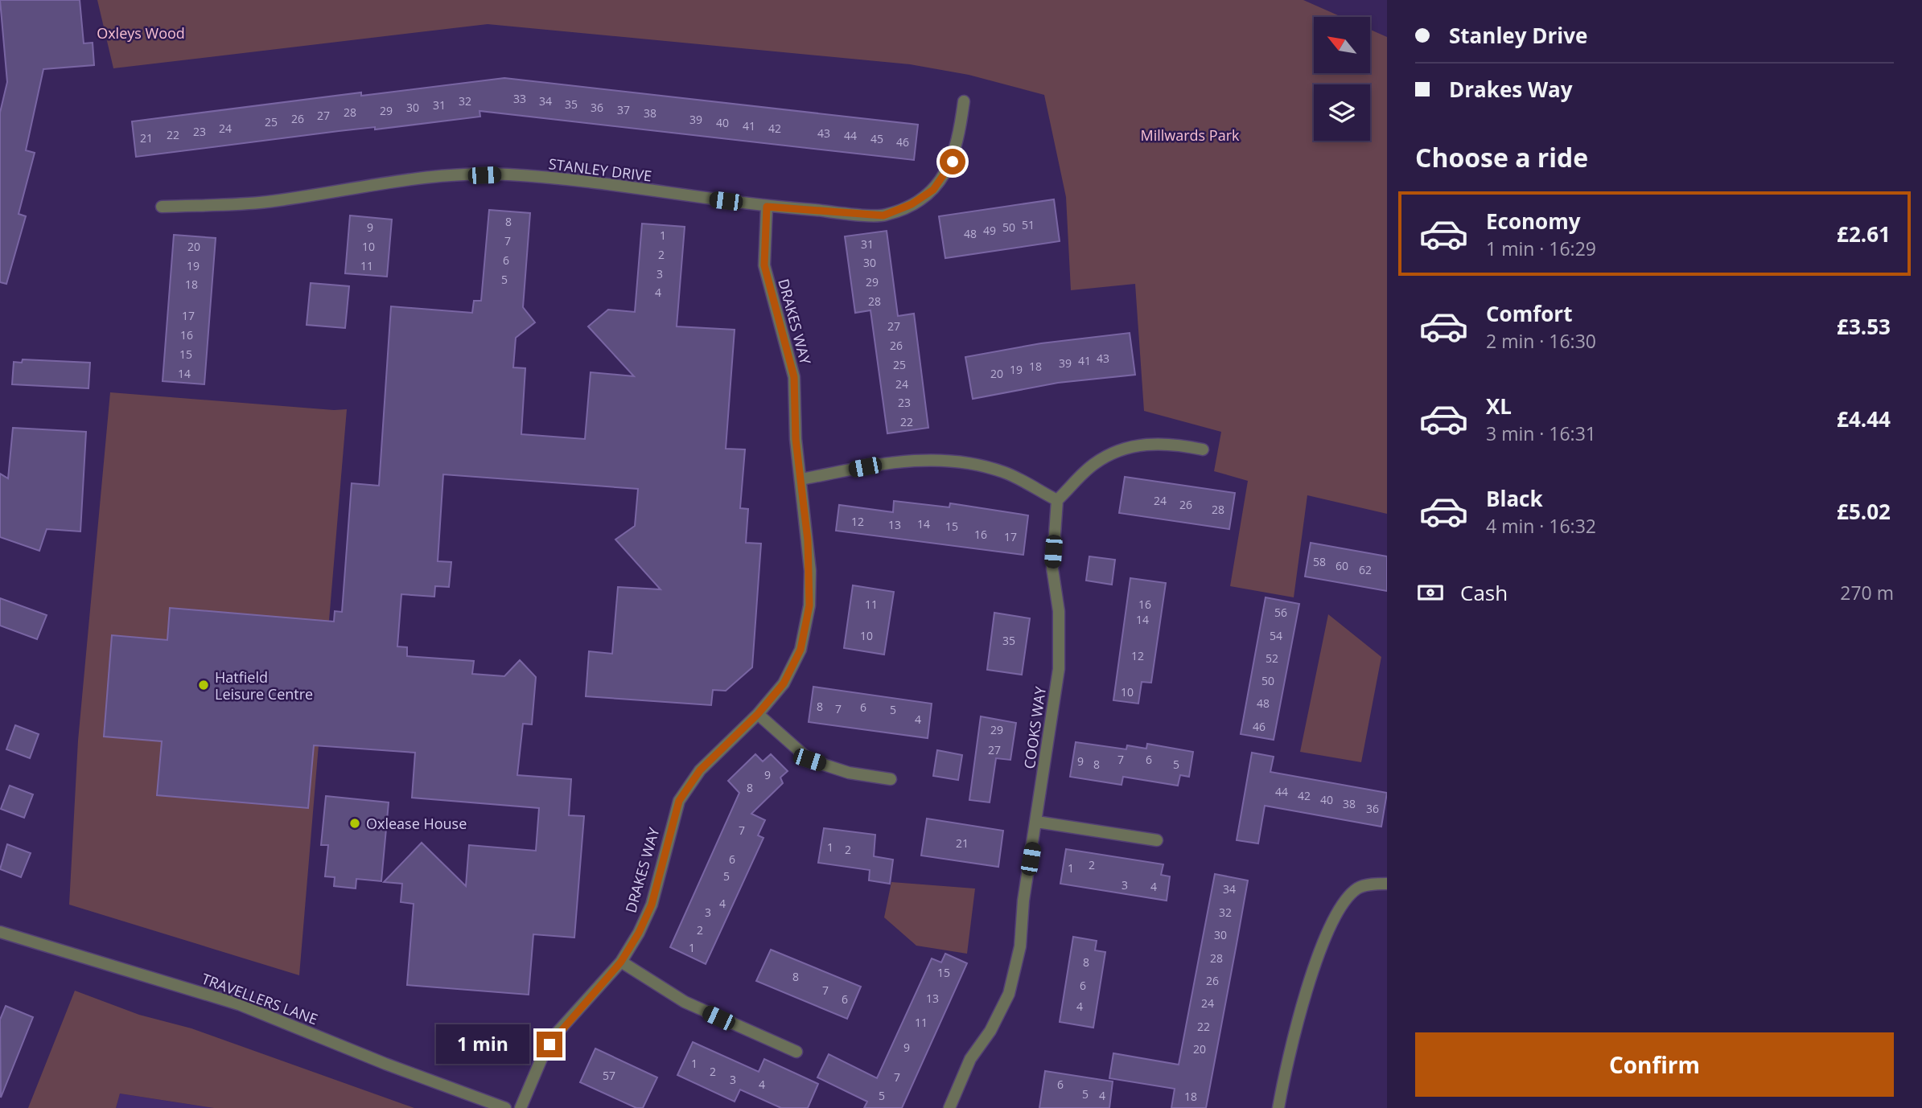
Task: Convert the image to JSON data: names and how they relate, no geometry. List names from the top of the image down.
{
  "streets": {
    "street": [
      "STANLEY DRIVE",
      "DRAKES WAY",
      "COOKS WAY",
      "TRAVELLERS LANE"
    ]
  },
  "crossings": [
    ["STANLEY DRIVE", "DRAKES WAY"]
  ],
  "parks": ["Oxleys Wood", "Millwards Park"],
  "places": ["Hatfield Leisure Centre", "Oxlease House"],
  "house_numbers": [
    "33",
    "32",
    "34",
    "35",
    "31",
    "30",
    "36",
    "37",
    "29",
    "28",
    "38",
    "27",
    "26",
    "39",
    "25",
    "40",
    "41",
    "24",
    "42",
    "23",
    "43",
    "22",
    "44",
    "21",
    "45",
    "46",
    "8",
    "51",
    "9",
    "50",
    "49",
    "48",
    "1",
    "7",
    "31",
    "20",
    "10",
    "2",
    "6",
    "30",
    "19",
    "11",
    "3",
    "5",
    "29",
    "18",
    "4",
    "28",
    "17",
    "27",
    "16",
    "26",
    "15",
    "43",
    "41",
    "39",
    "25",
    "18",
    "19",
    "14",
    "20",
    "24",
    "23",
    "22",
    "24",
    "26",
    "28",
    "12",
    "14",
    "13",
    "15",
    "16",
    "17",
    "58",
    "60",
    "62",
    "11",
    "16",
    "56",
    "14",
    "10",
    "54",
    "35",
    "12",
    "52",
    "50",
    "10",
    "48",
    "8",
    "6",
    "7",
    "5",
    "4",
    "46",
    "29",
    "27",
    "7",
    "6",
    "9",
    "8",
    "5",
    "9",
    "8",
    "44",
    "42",
    "40",
    "38",
    "36",
    "7",
    "21",
    "1",
    "2",
    "6",
    "2",
    "1",
    "5",
    "3",
    "4",
    "34",
    "4",
    "3",
    "32",
    "2",
    "30",
    "1",
    "28",
    "8",
    "15",
    "8",
    "26",
    "6",
    "7",
    "13",
    "6",
    "24",
    "4",
    "11",
    "22",
    "9",
    "20",
    "1",
    "2",
    "57",
    "7",
    "3",
    "4",
    "6",
    "5",
    "5",
    "4",
    "18"
  ],
  "north": "top left",
  "page": {
    "banner": ["Stanley Drive", "Drakes Way"],
    "heading": "Choose a ride",
    "list": [
      {
        "name": "Economy",
        "note": "1 min · 16:29",
        "value": "£2.61"
      },
      {
        "name": "Comfort",
        "note": "2 min · 16:30",
        "value": "£3.53"
      },
      {
        "name": "XL",
        "note": "3 min · 16:31",
        "value": "£4.44"
      },
      {
        "name": "Black",
        "note": "4 min · 16:32",
        "value": "£5.02"
      }
    ],
    "pay": ["Cash", "270 m"],
    "buttons": "Confirm",
    "bubble": "1 min"
  }
}
